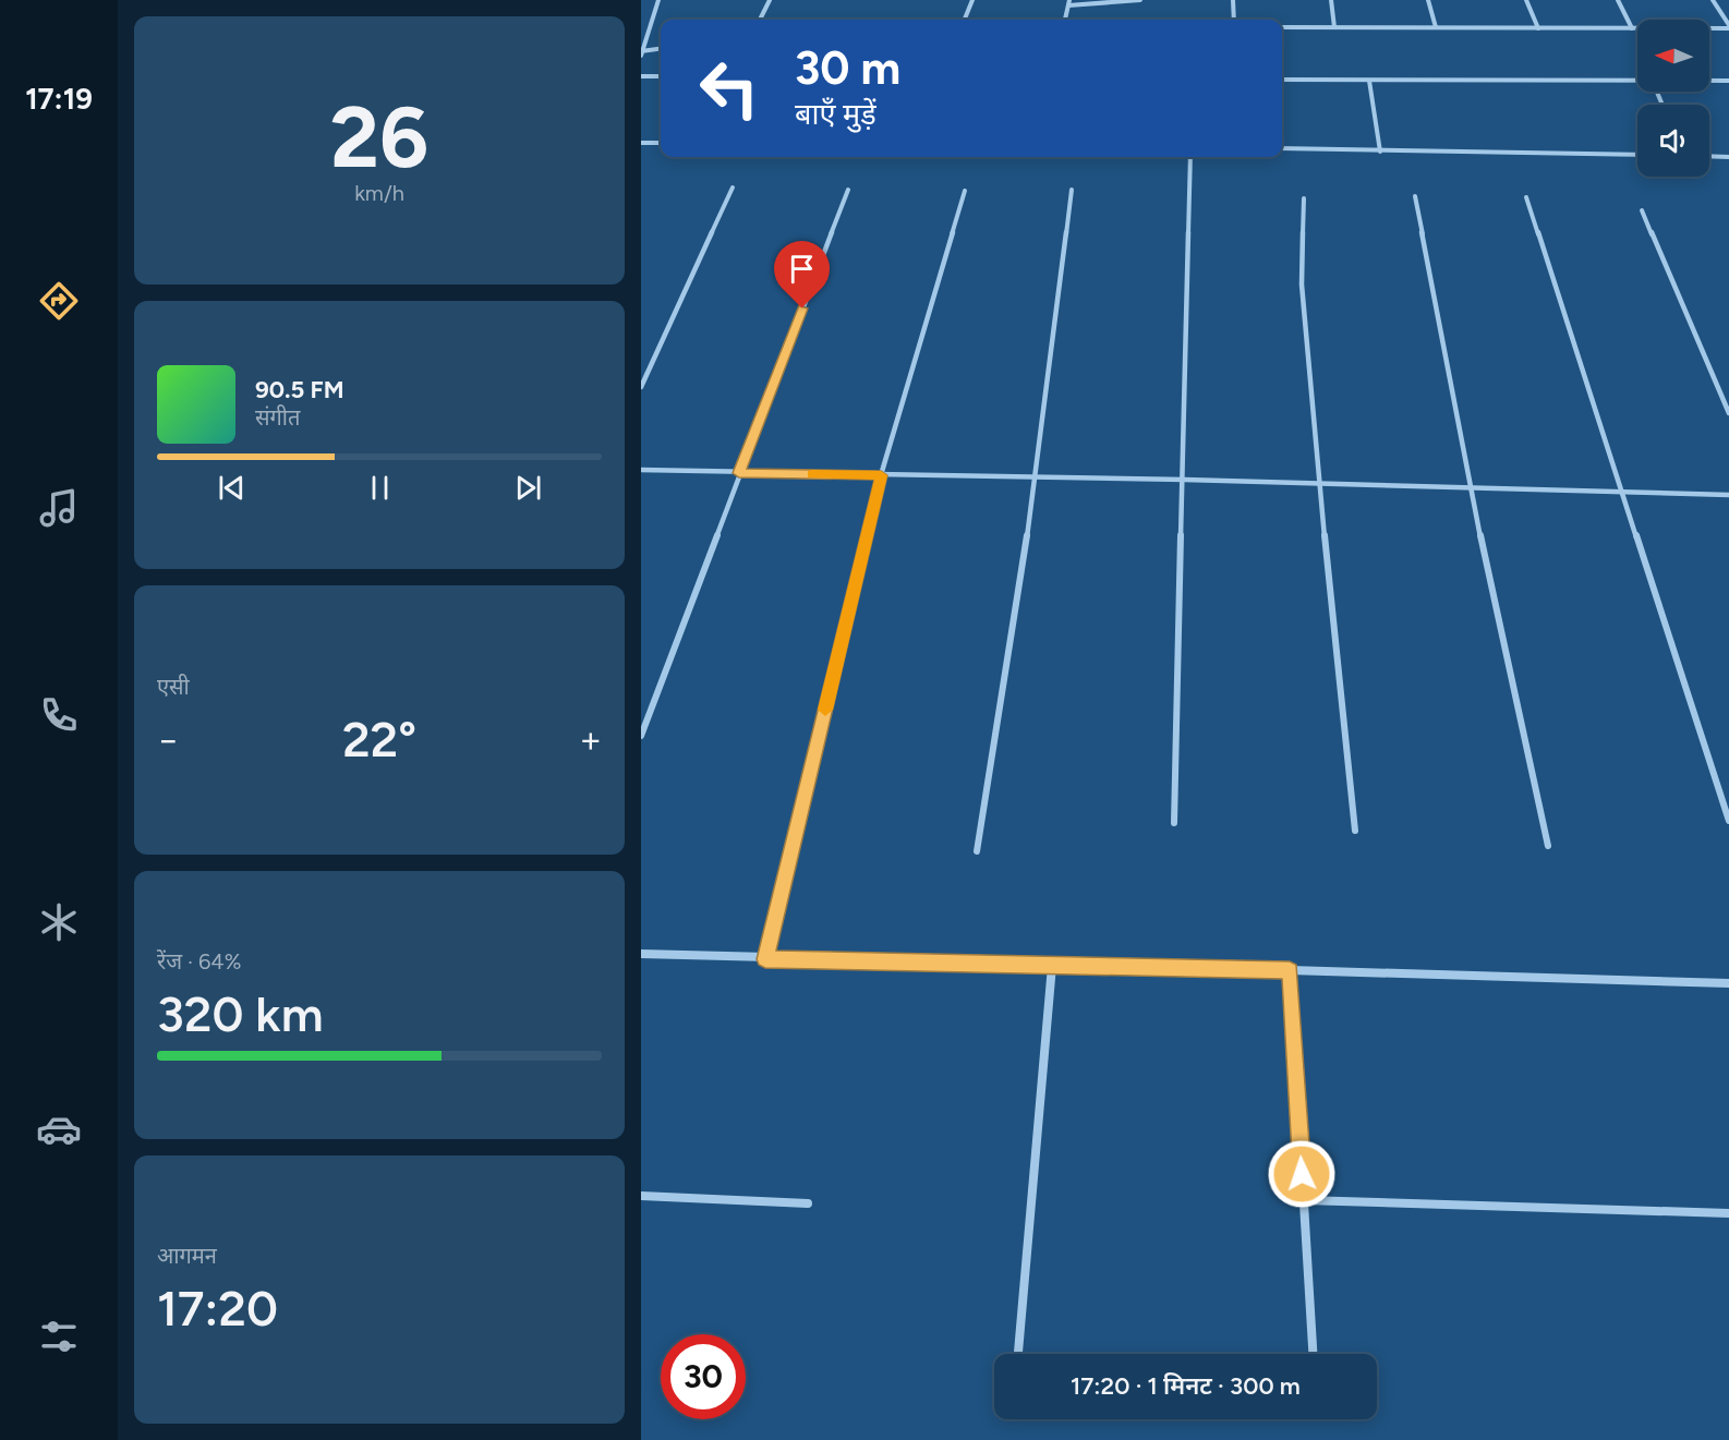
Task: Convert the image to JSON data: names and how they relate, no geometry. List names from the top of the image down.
{
  "north": "left",
  "page": {
    "tabs": "17:19",
    "tile": [
      ["26", "km/h"],
      "एसी",
      ["रेंज · 64%", "320 km"],
      ["आगमन", "17:20"]
    ],
    "turn": ["30 m", "बाएँ मुड़ें"],
    "song": ["90.5 FM", "संगीत"],
    "heat": ["−", "22°", "+"],
    "limit": "30",
    "trip": "17:20 · 1 मिनट · 300 m"
  }
}
